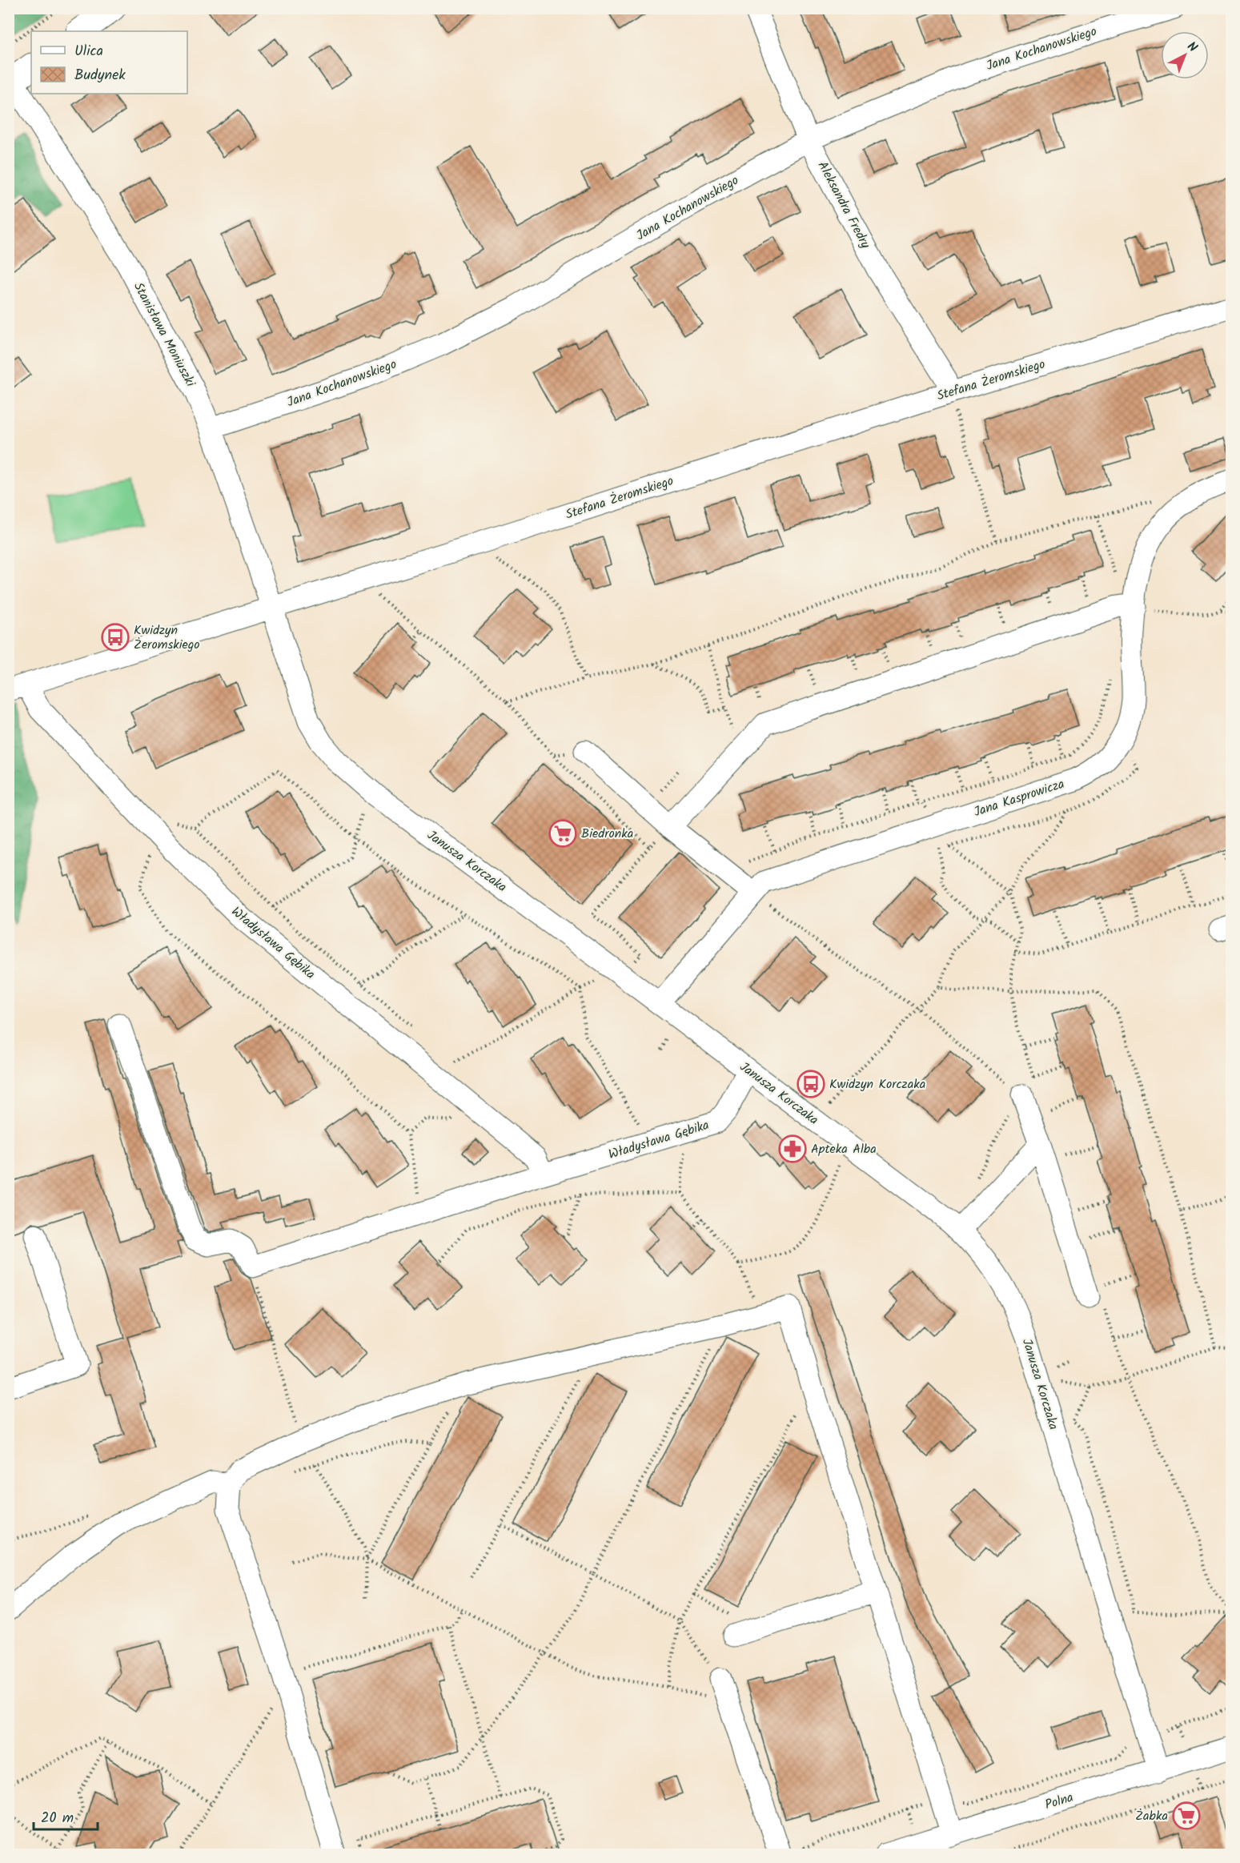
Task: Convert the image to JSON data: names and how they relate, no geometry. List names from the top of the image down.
{
  "streets": {
    "street": [
      "Jana Kochanowskiego",
      "Aleksandra Fredry",
      "Stanisława Moniuszki",
      "Stefana Żeromskiego",
      "Jana Kasprowicza",
      "Janusza Korczaka",
      "Władysława Gębika",
      "Polna"
    ]
  },
  "crossings": [
    ["Jana Kochanowskiego", "Aleksandra Fredry"],
    ["Jana Kochanowskiego", "Stanisława Moniuszki"],
    ["Aleksandra Fredry", "Stefana Żeromskiego"],
    ["Stanisława Moniuszki", "Stefana Żeromskiego"],
    ["Stanisława Moniuszki", "Janusza Korczaka"],
    ["Stefana Żeromskiego", "Janusza Korczaka"],
    ["Stefana Żeromskiego", "Władysława Gębika"],
    ["Jana Kasprowicza", "Janusza Korczaka"],
    ["Janusza Korczaka", "Władysława Gębika"],
    ["Janusza Korczaka", "Polna"]
  ],
  "places": {
    "bus stop": ["Kwidzyn Żeromskiego", "Kwidzyn Korczaka"],
    "supermarket": ["Biedronka", "Żabka"],
    "pharmacy": ["Apteka Alba"]
  },
  "legend": ["Ulica", "Budynek"],
  "scale_bar": "20 m",
  "north": "top right"
}
